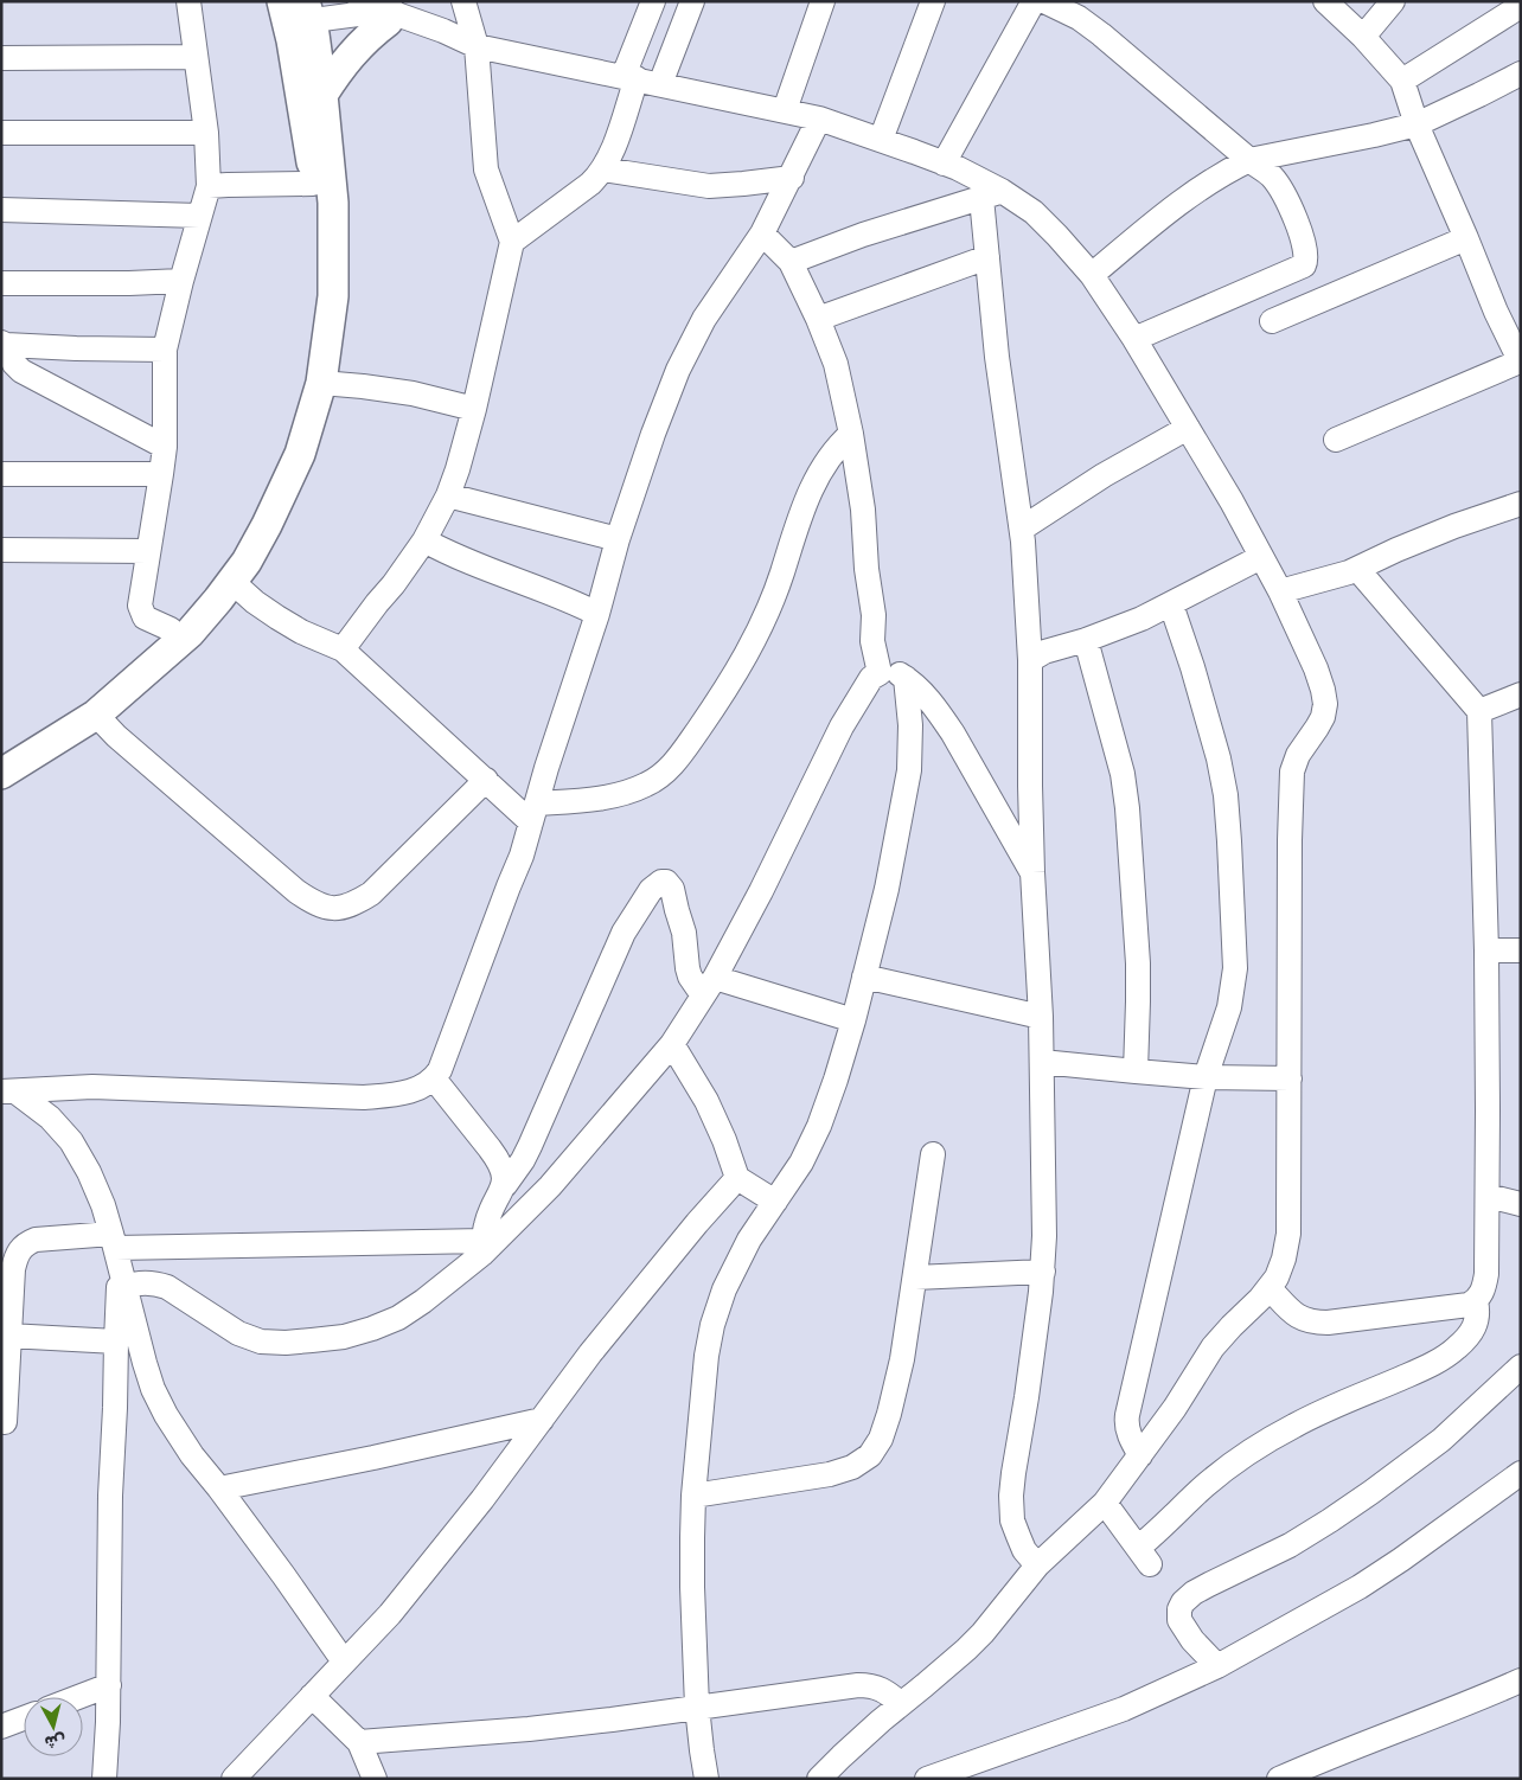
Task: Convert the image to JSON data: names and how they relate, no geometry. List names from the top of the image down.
{
  "north": "bottom"
}
